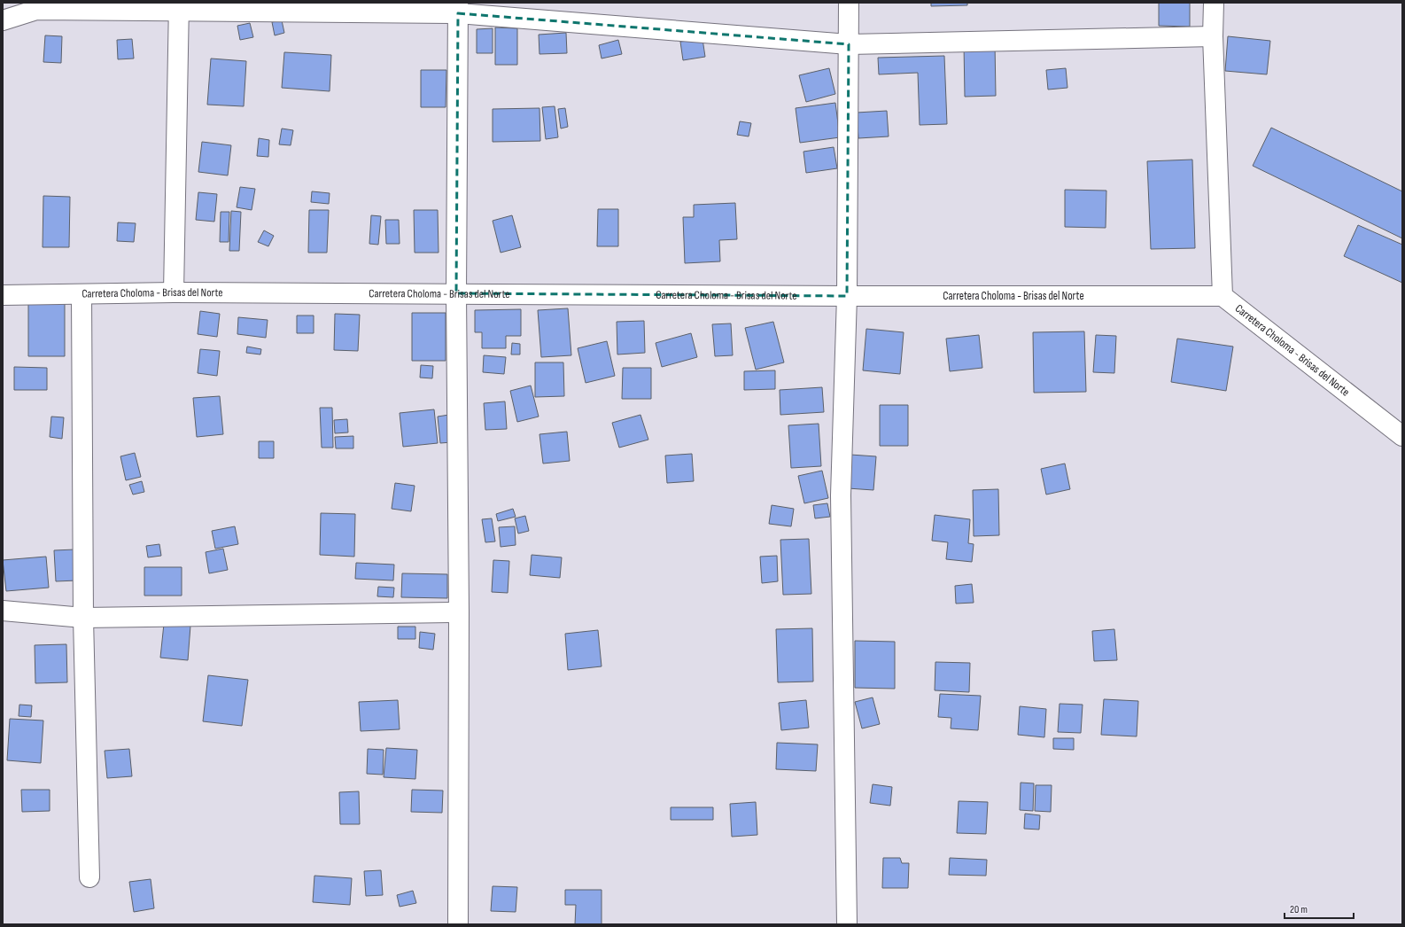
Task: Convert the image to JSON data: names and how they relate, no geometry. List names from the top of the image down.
{
  "streets": {
    "street": ["Carretera Choloma - Brisas del Norte"]
  },
  "scale_bar": "20 m"
}
